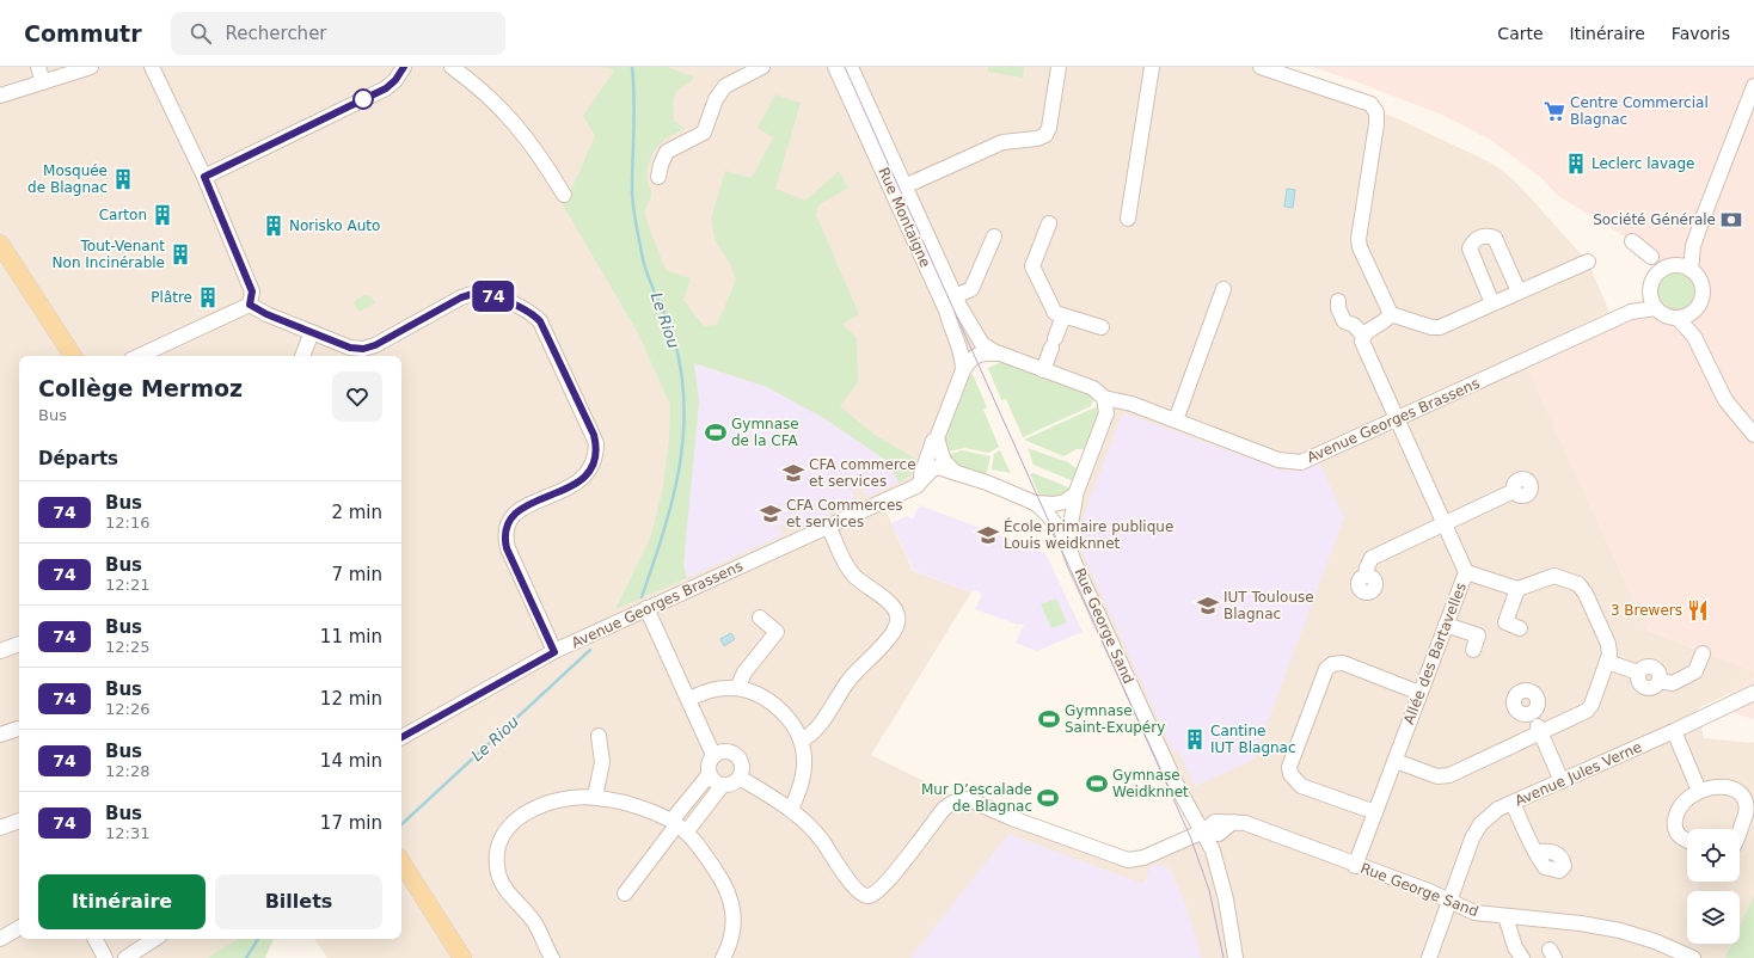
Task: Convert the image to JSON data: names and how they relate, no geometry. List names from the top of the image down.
{
  "streets": {
    "street": [
      "Rue Montaigne",
      "Avenue Georges Brassens",
      "Rue George Sand",
      "Allée des Bartavelles",
      "Avenue Jules Verne"
    ]
  },
  "crossings": [
    ["Rue Montaigne", "Avenue Georges Brassens"],
    ["Rue Montaigne", "Rue George Sand"],
    ["Avenue Georges Brassens", "Rue George Sand"],
    ["Avenue Georges Brassens", "Allée des Bartavelles"],
    ["Rue George Sand", "Allée des Bartavelles"],
    ["Rue George Sand", "Avenue Jules Verne"]
  ],
  "water": ["Le Riou"],
  "places": {
    "supermarket": ["Centre Commercial Blagnac"],
    "building": [
      "Leclerc lavage",
      "Mosquée de Blagnac",
      "Carton",
      "Norisko Auto",
      "Tout-Venant Non Incinérable",
      "Plâtre",
      "Cantine IUT Blagnac"
    ],
    "bank": ["Société Générale"],
    "sports": [
      "Gymnase de la CFA",
      "Gymnase Saint-Exupéry",
      "Gymnase Weidknnet",
      "Mur D’escalade de Blagnac"
    ],
    "school or university": [
      "CFA commerce et services",
      "CFA Commerces et services",
      "École primaire publique Louis weidknnet",
      "IUT Toulouse Blagnac"
    ],
    "restaurant": ["3 Brewers"]
  },
  "lines": ["bus line 74"],
  "page": {
    "header": "Commutr",
    "search": "Rechercher",
    "nav": ["Carte", "Itinéraire", "Favoris"],
    "on_map": "74",
    "heading": [
      ["Collège Mermoz", "Bus"],
      "Départs"
    ],
    "list": [
      {
        "mark": "74",
        "name": "Bus",
        "note": "12:16",
        "value": "2 min"
      },
      {
        "mark": "74",
        "name": "Bus",
        "note": "12:21",
        "value": "7 min"
      },
      {
        "mark": "74",
        "name": "Bus",
        "note": "12:25",
        "value": "11 min"
      },
      {
        "mark": "74",
        "name": "Bus",
        "note": "12:26",
        "value": "12 min"
      },
      {
        "mark": "74",
        "name": "Bus",
        "note": "12:28",
        "value": "14 min"
      },
      {
        "mark": "74",
        "name": "Bus",
        "note": "12:31",
        "value": "17 min"
      }
    ],
    "buttons": ["Itinéraire", "Billets"]
  }
}
